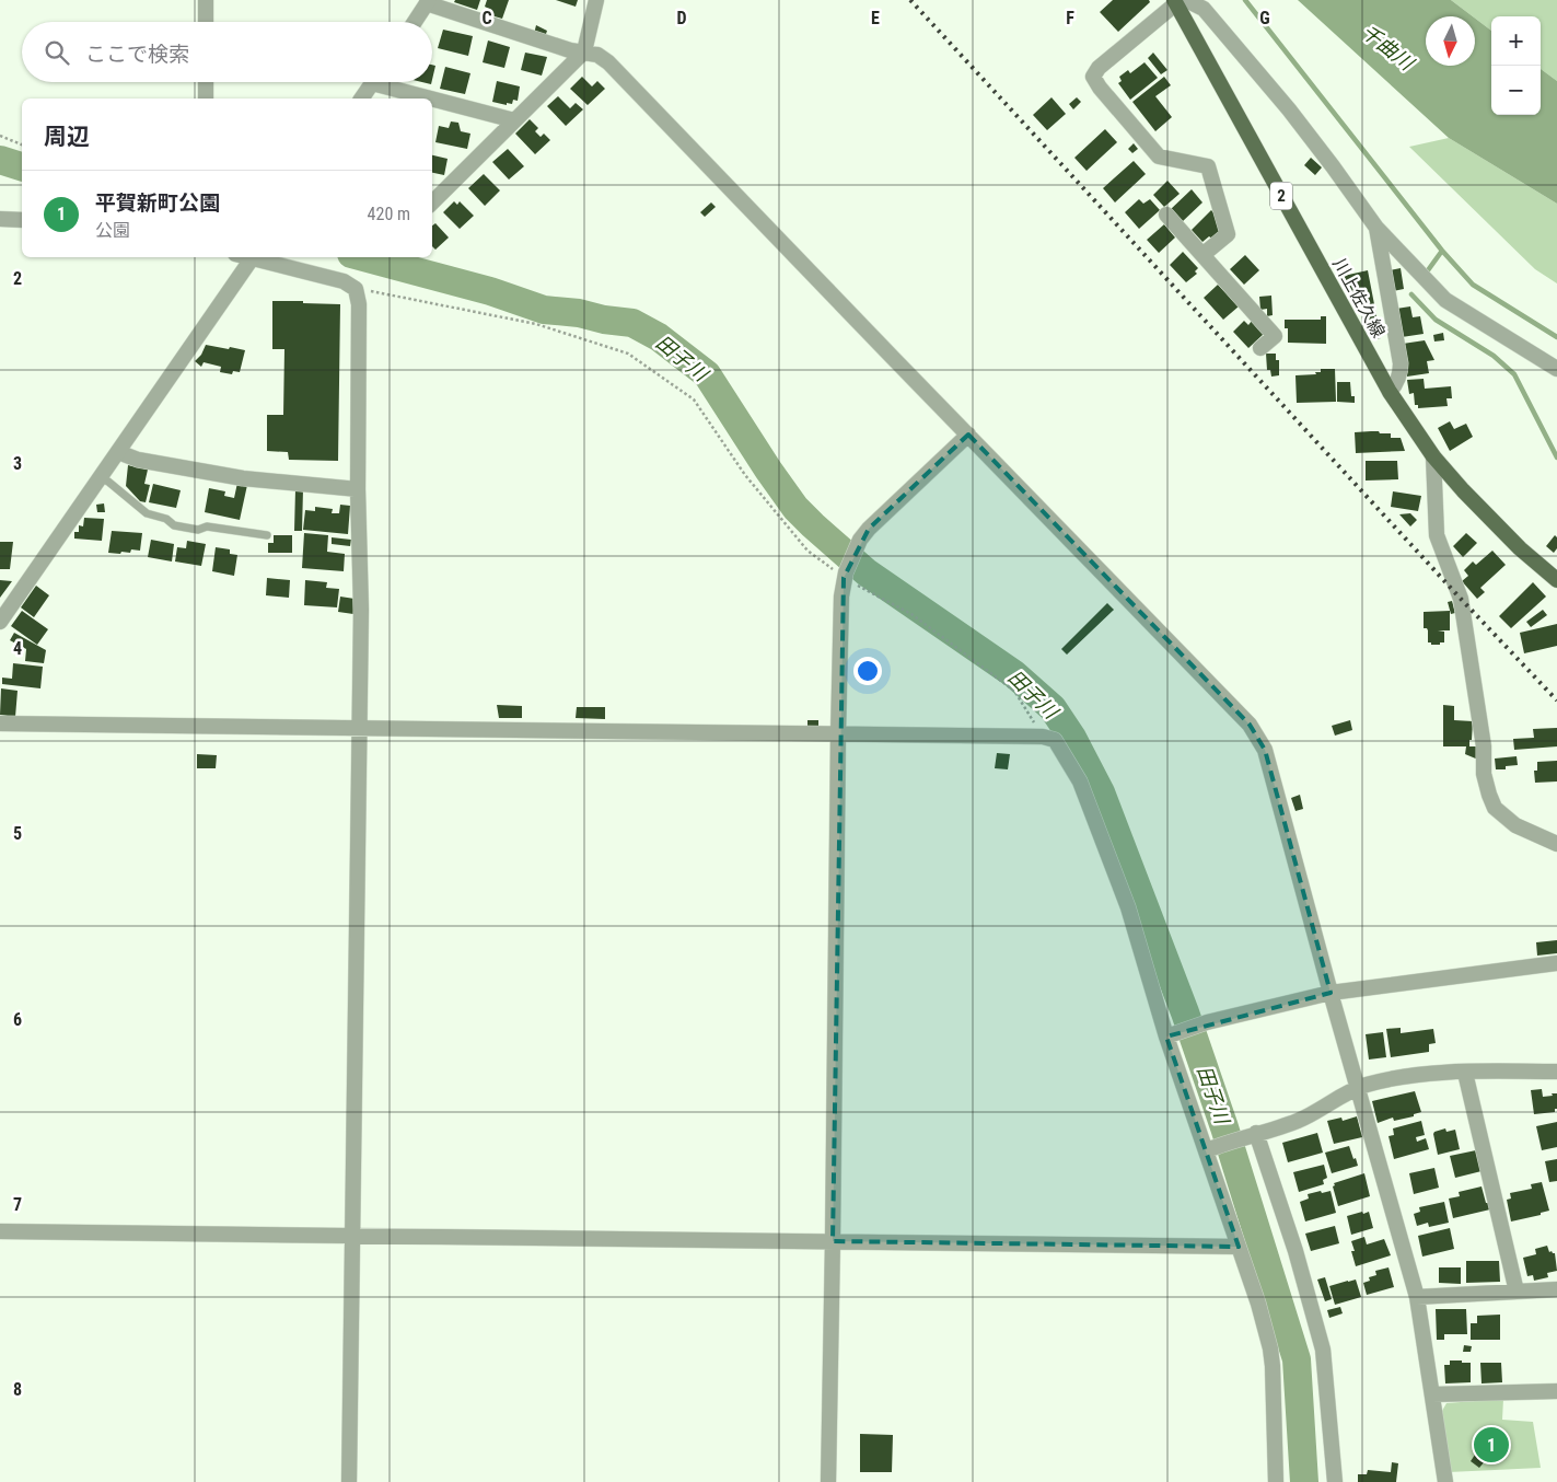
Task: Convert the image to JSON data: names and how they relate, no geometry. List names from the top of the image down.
{
  "streets": {
    "main road": ["2", "川上佐久線"]
  },
  "water": ["千曲川", "田子川"],
  "north": "bottom",
  "page": {
    "map_buttons": ["+", "−"],
    "search": "ここで検索",
    "heading": "周辺",
    "list": [
      {
        "mark": "1",
        "name": "平賀新町公園",
        "note": "公園",
        "value": "420 m"
      }
    ],
    "pins": "1"
  },
  "grid": {
    "columns": [
      "C",
      "D",
      "E",
      "F",
      "G"
    ],
    "rows": [
      "2",
      "3",
      "4",
      "5",
      "6",
      "7",
      "8"
    ]
  }
}
